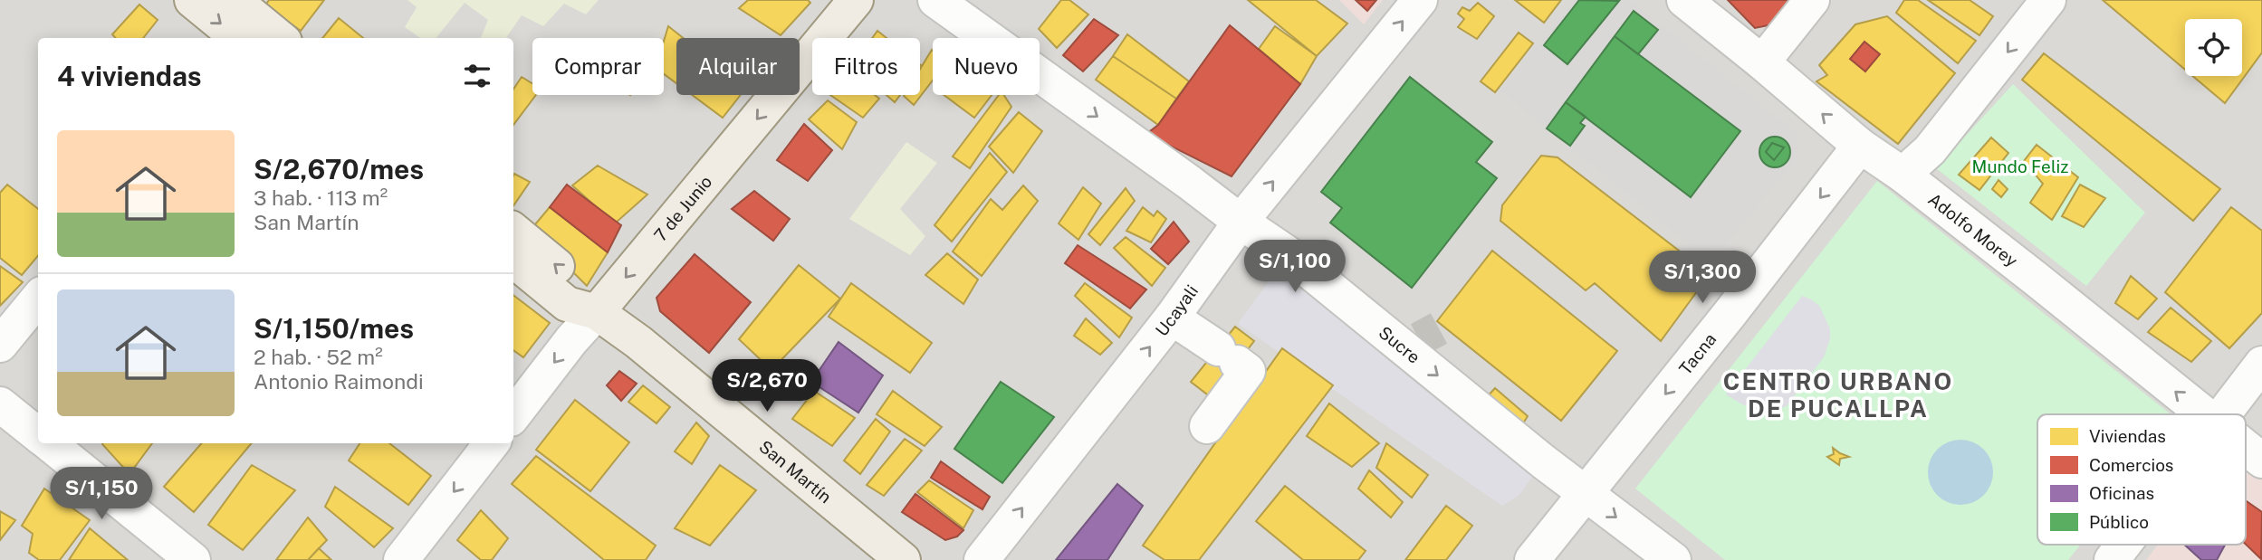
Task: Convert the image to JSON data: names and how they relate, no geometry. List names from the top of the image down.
{
  "streets": {
    "main road": ["7 de Junio", "San Martín"],
    "street": [
      "Adolfo Morey",
      "Ucayali",
      "Sucre",
      "Tacna"
    ]
  },
  "crossings": [
    ["7 de Junio", "San Martín"],
    ["Adolfo Morey", "Tacna"],
    ["Ucayali", "Sucre"],
    ["Sucre", "Tacna"]
  ],
  "one_way": [
    "7 de Junio",
    "Adolfo Morey",
    "Ucayali",
    "Sucre",
    "Tacna"
  ],
  "districts": ["CENTRO URBANO DE PUCALLPA"],
  "parks": ["Mundo Feliz"],
  "legend": [
    "Viviendas",
    "Comercios",
    "Oficinas",
    "Público"
  ],
  "page": {
    "chip": [
      "Comprar",
      "Alquilar",
      "Filtros",
      "Nuevo"
    ],
    "heading": "4 viviendas",
    "list": [
      {
        "name": "S/2,670/mes",
        "note": "3 hab. · 113 m² · San Martín"
      },
      {
        "name": "S/1,150/mes",
        "note": "2 hab. · 52 m² · Antonio Raimondi"
      }
    ],
    "price": [
      "S/1,100",
      "S/1,300",
      "S/2,670",
      "S/1,150"
    ]
  }
}
